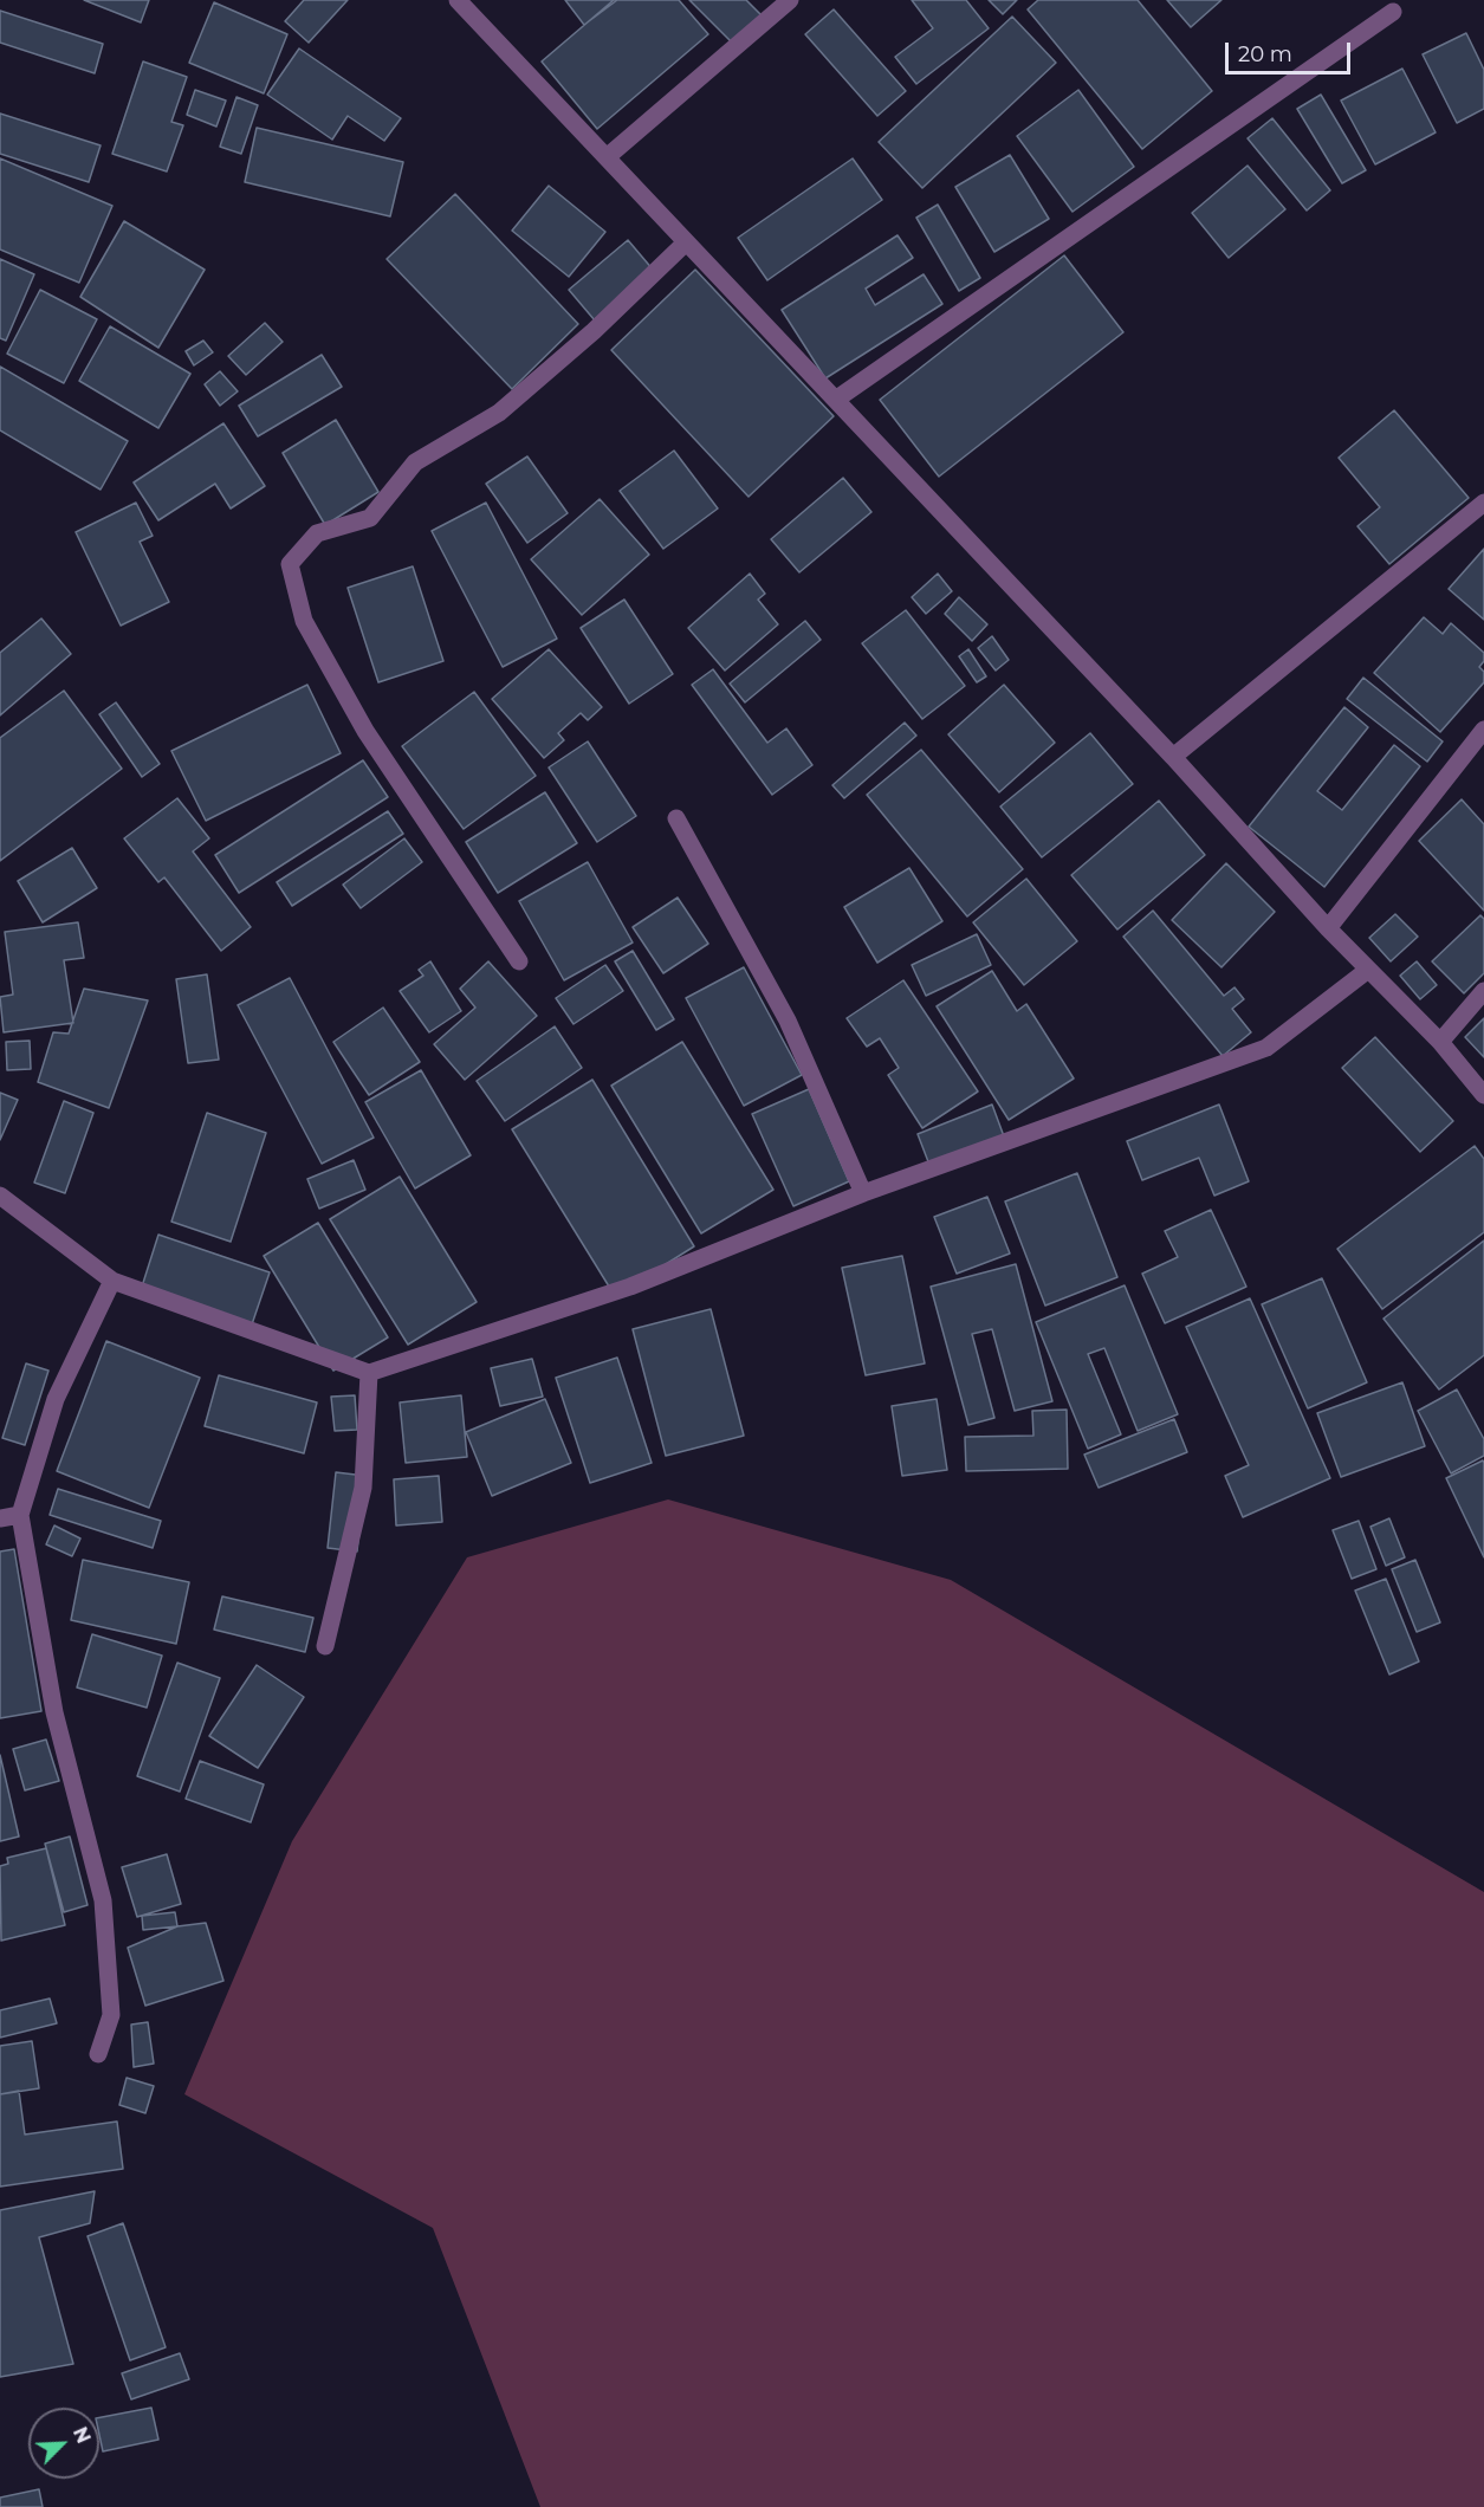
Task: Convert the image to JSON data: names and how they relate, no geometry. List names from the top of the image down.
{
  "scale_bar": "20 m",
  "north": "top right"
}
